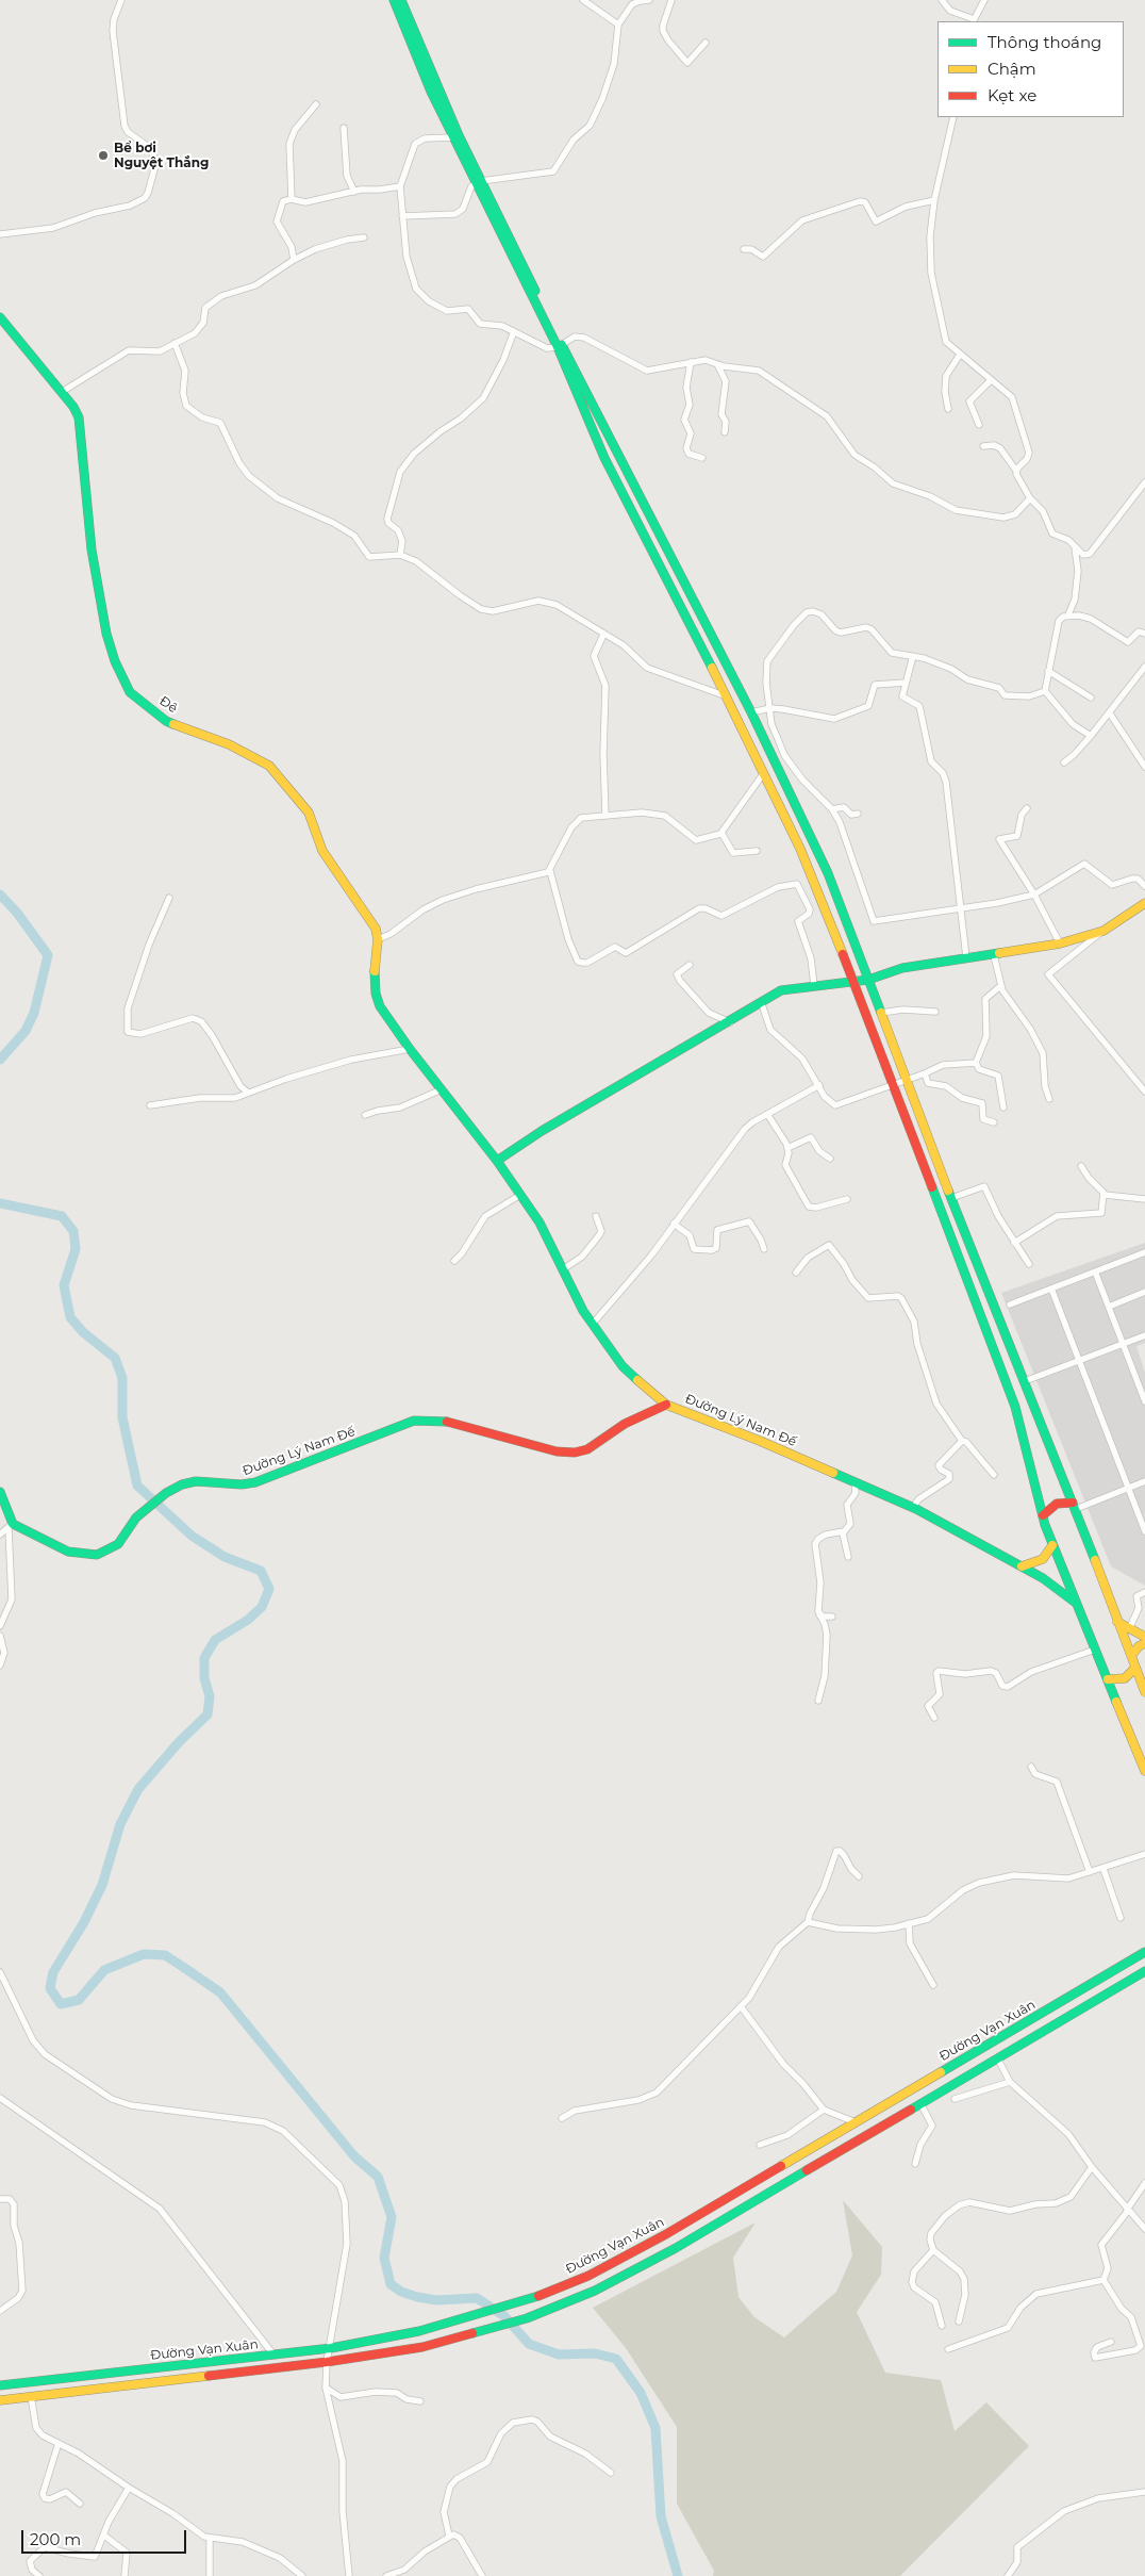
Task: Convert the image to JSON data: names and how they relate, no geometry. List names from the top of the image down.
{
  "streets": {
    "street": ["Đê", "Đường Lý Nam Đế", "Đường Vạn Xuân"]
  },
  "places": ["Bể bơi Nguyệt Thắng"],
  "legend": ["Thông thoáng", "Chậm", "Kẹt xe"],
  "scale_bar": "200 m"
}
